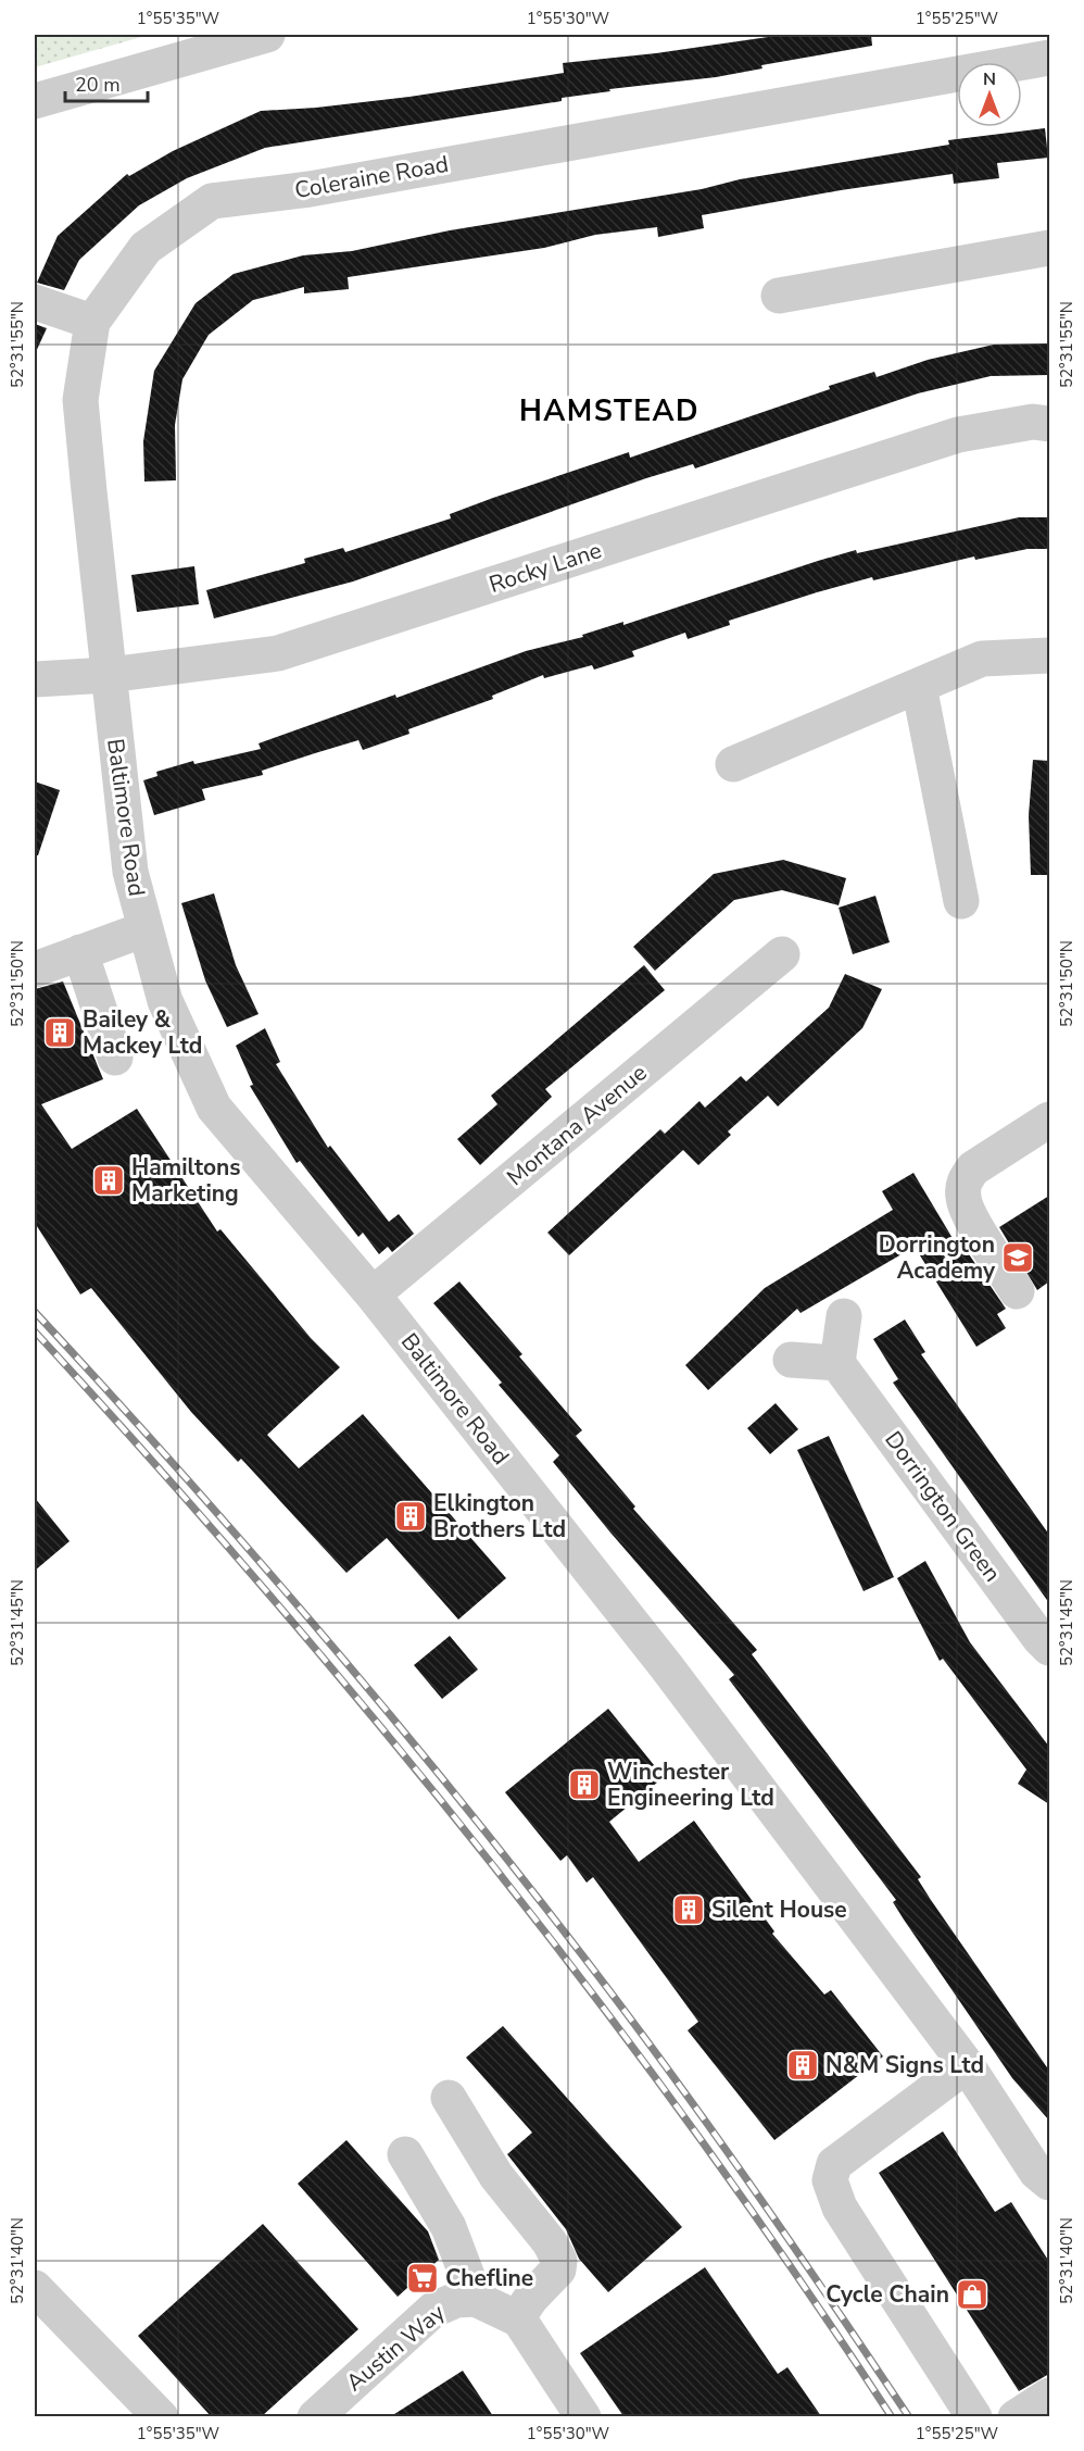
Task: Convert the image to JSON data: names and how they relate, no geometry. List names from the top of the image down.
{
  "streets": {
    "street": [
      "Coleraine Road",
      "Rocky Lane",
      "Baltimore Road",
      "Montana Avenue",
      "Dorrington Green",
      "Austin Way"
    ]
  },
  "crossings": [
    ["Coleraine Road", "Rocky Lane"],
    ["Coleraine Road", "Baltimore Road"],
    ["Rocky Lane", "Baltimore Road"],
    ["Baltimore Road", "Montana Avenue"]
  ],
  "districts": ["HAMSTEAD"],
  "places": {
    "building": [
      "Bailey & Mackey Ltd",
      "Hamiltons Marketing",
      "Elkington Brothers Ltd",
      "Winchester Engineering Ltd",
      "Silent House",
      "N&M Signs Ltd"
    ],
    "school or university": ["Dorrington Academy"],
    "supermarket": ["Chefline"],
    "shop": ["Cycle Chain"]
  },
  "scale_bar": "20 m",
  "north": "top",
  "coordinates": [
    "1°55'35\"W",
    "1°55'30\"W",
    "1°55'25\"W",
    "52°31'55\"N",
    "52°31'50\"N",
    "52°31'45\"N",
    "52°31'40\"N"
  ]
}
